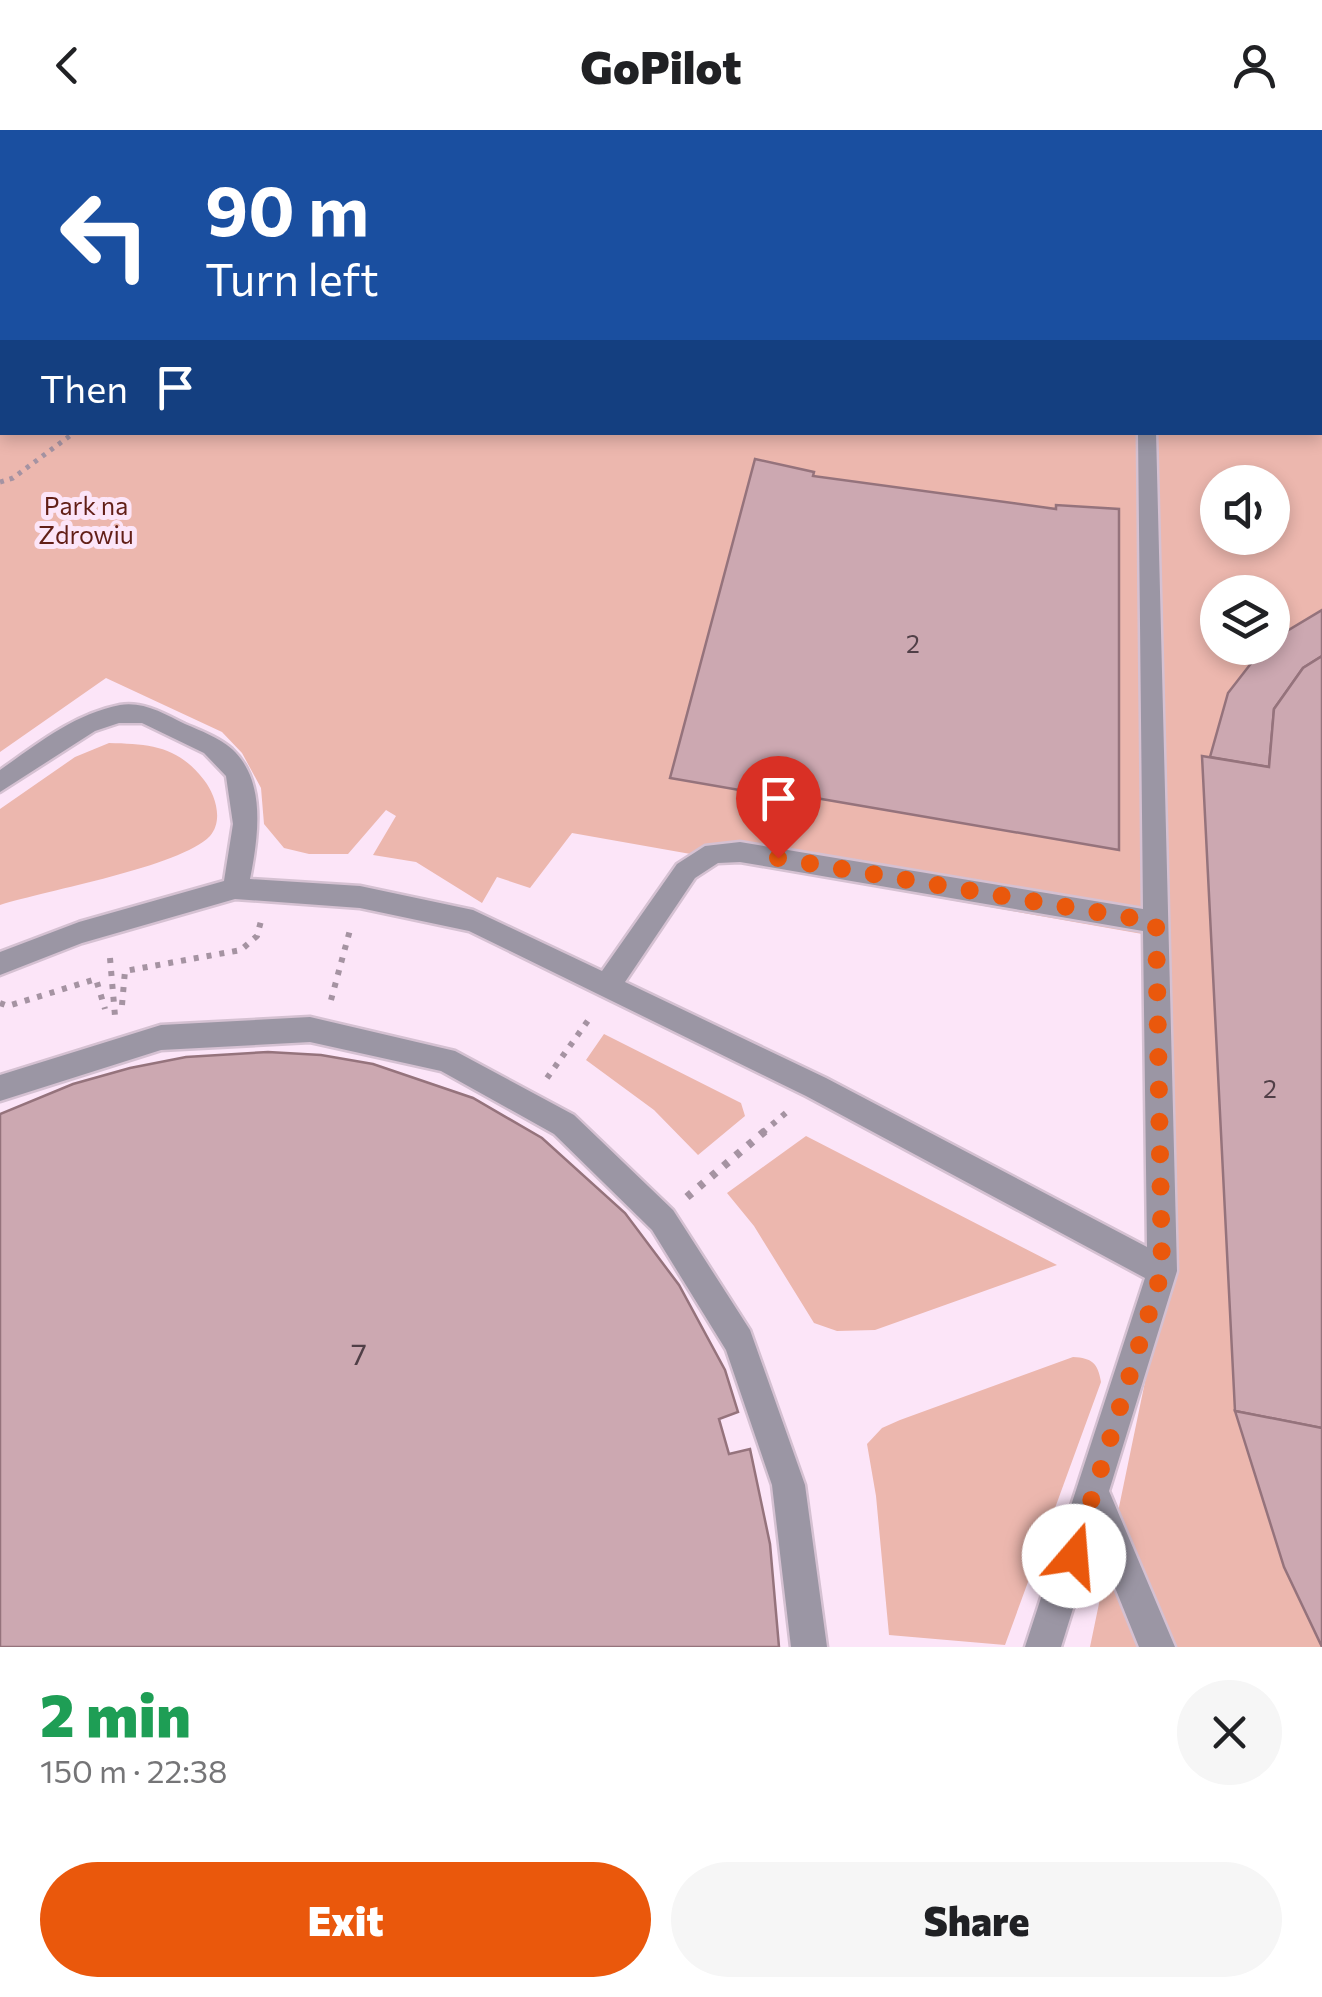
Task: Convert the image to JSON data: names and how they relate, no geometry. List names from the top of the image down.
{
  "parks": ["Park na Zdrowiu"],
  "house_numbers": ["2", "2", "7"],
  "page": {
    "header": "GoPilot",
    "turn": ["90 m", "Turn left"],
    "then": "Then",
    "heading": ["2 min", "150 m · 22:38"],
    "buttons": ["Exit", "Share"]
  }
}
